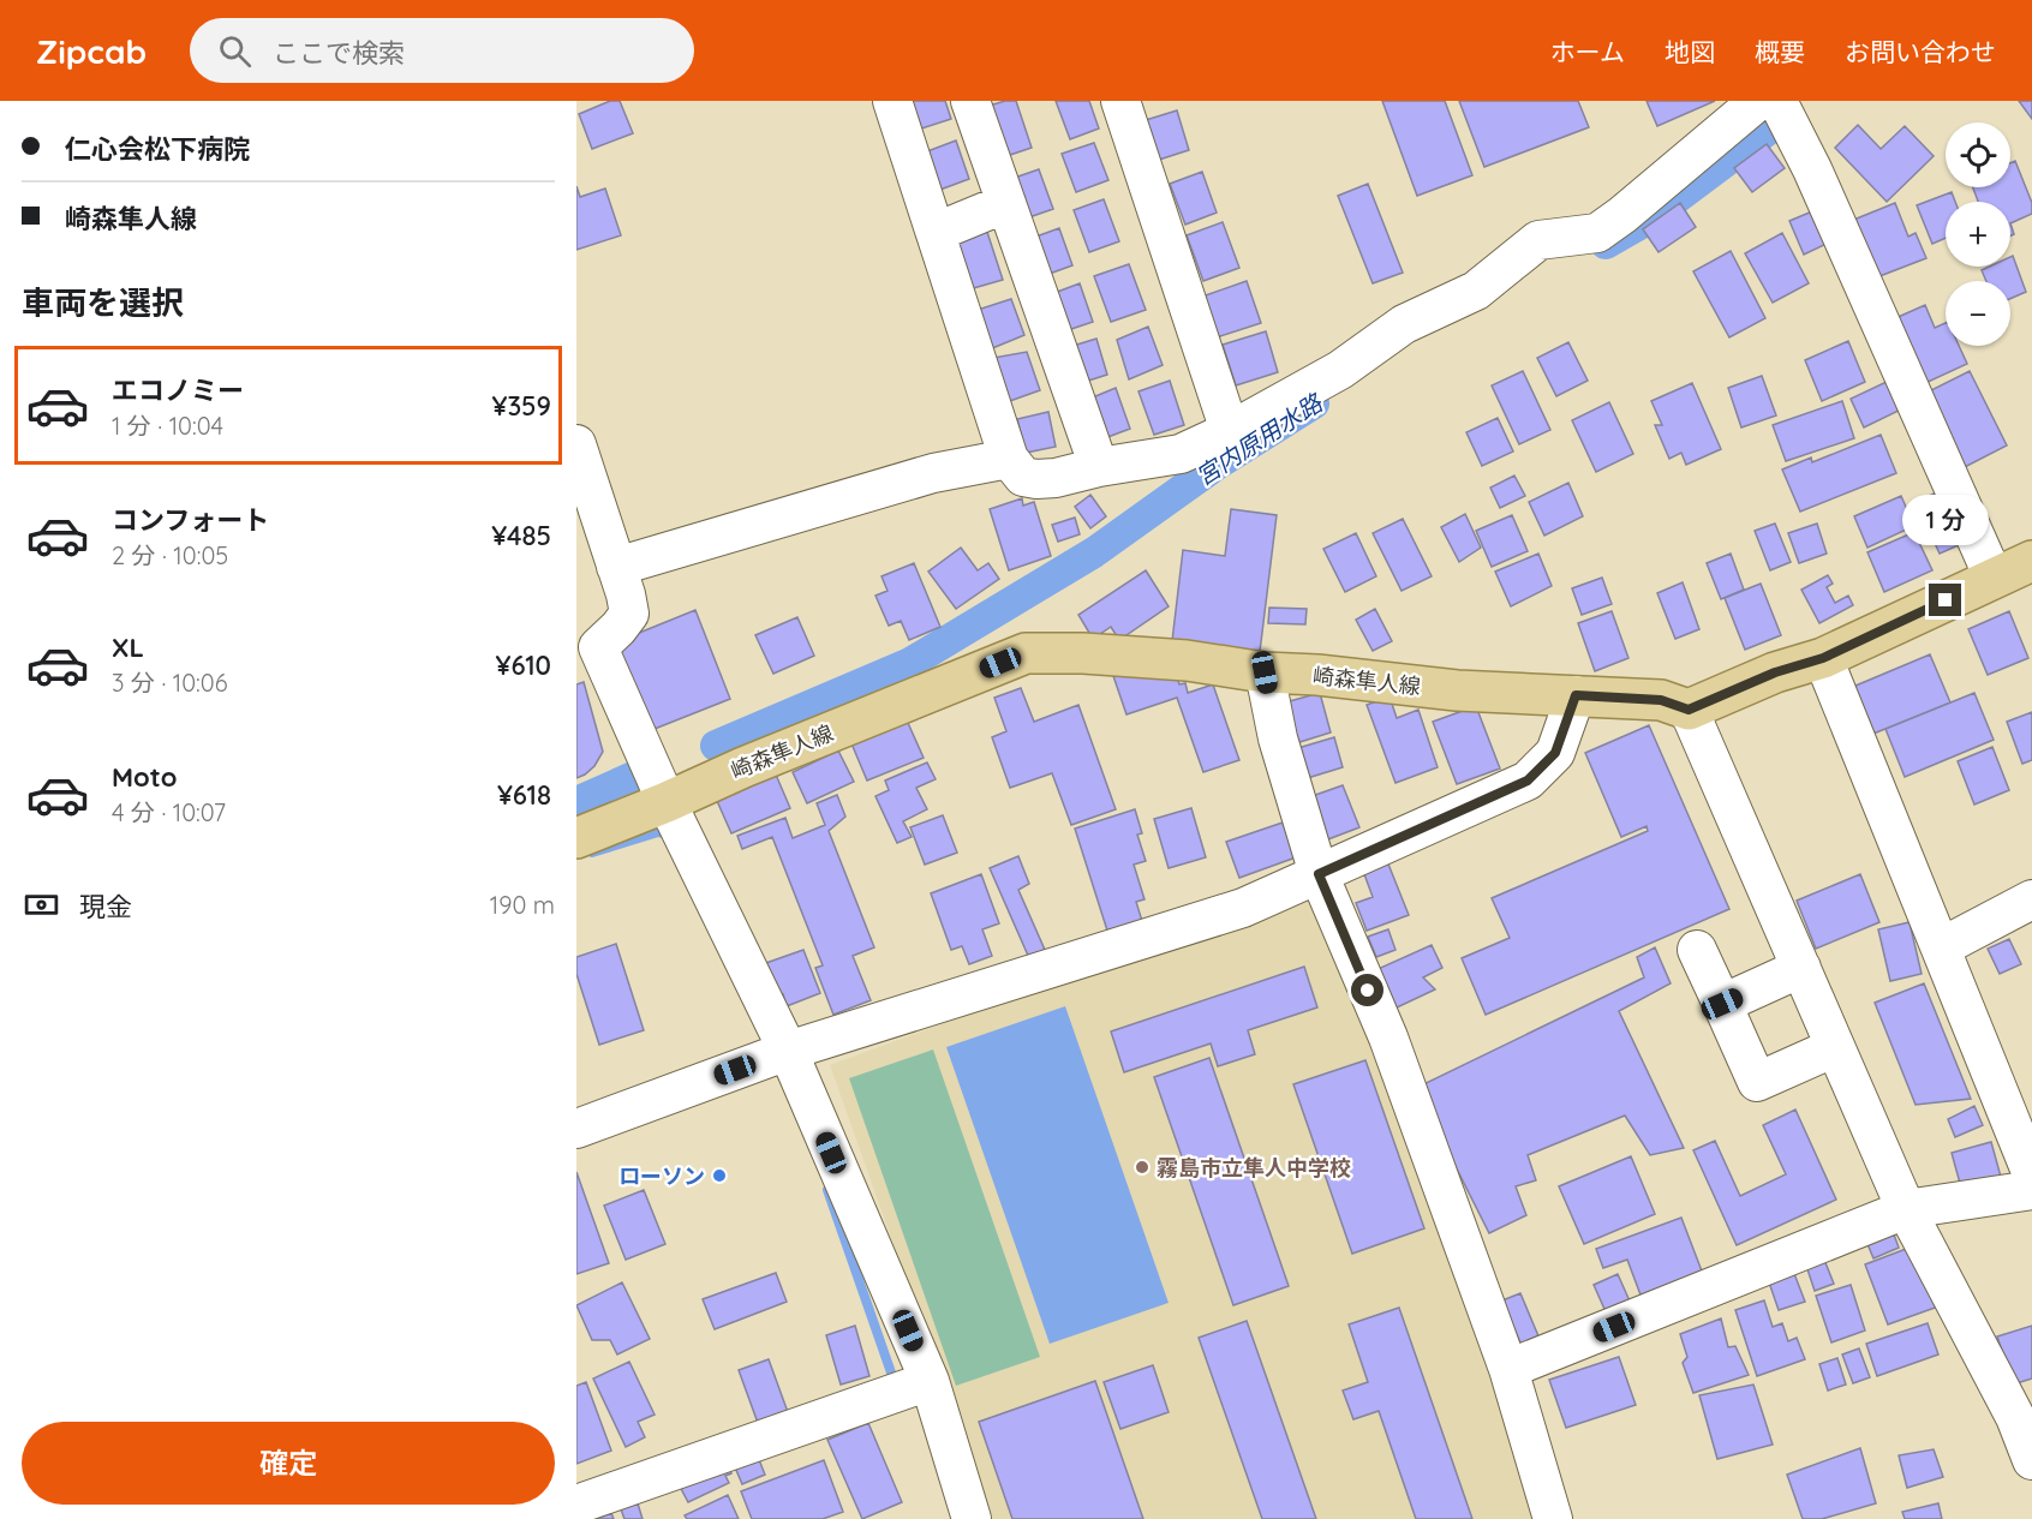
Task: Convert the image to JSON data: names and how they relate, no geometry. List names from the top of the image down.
{
  "streets": {
    "main road": ["崎森隼人線"]
  },
  "water": ["宮内原用水路"],
  "places": ["霧島市立隼人中学校", "ローソン"],
  "page": {
    "header": "Zipcab",
    "search": "ここで検索",
    "nav": [
      "ホーム",
      "地図",
      "概要",
      "お問い合わせ"
    ],
    "banner": ["仁心会松下病院", "崎森隼人線"],
    "map_buttons": ["+", "−"],
    "heading": "車両を選択",
    "list": [
      {
        "name": "エコノミー",
        "note": "1 分 · 10:04",
        "value": "¥359"
      },
      {
        "name": "コンフォート",
        "note": "2 分 · 10:05",
        "value": "¥485"
      },
      {
        "name": "XL",
        "note": "3 分 · 10:06",
        "value": "¥610"
      },
      {
        "name": "Moto",
        "note": "4 分 · 10:07",
        "value": "¥618"
      }
    ],
    "bubble": "1 分",
    "pay": ["現金", "190 m"],
    "buttons": "確定"
  }
}
